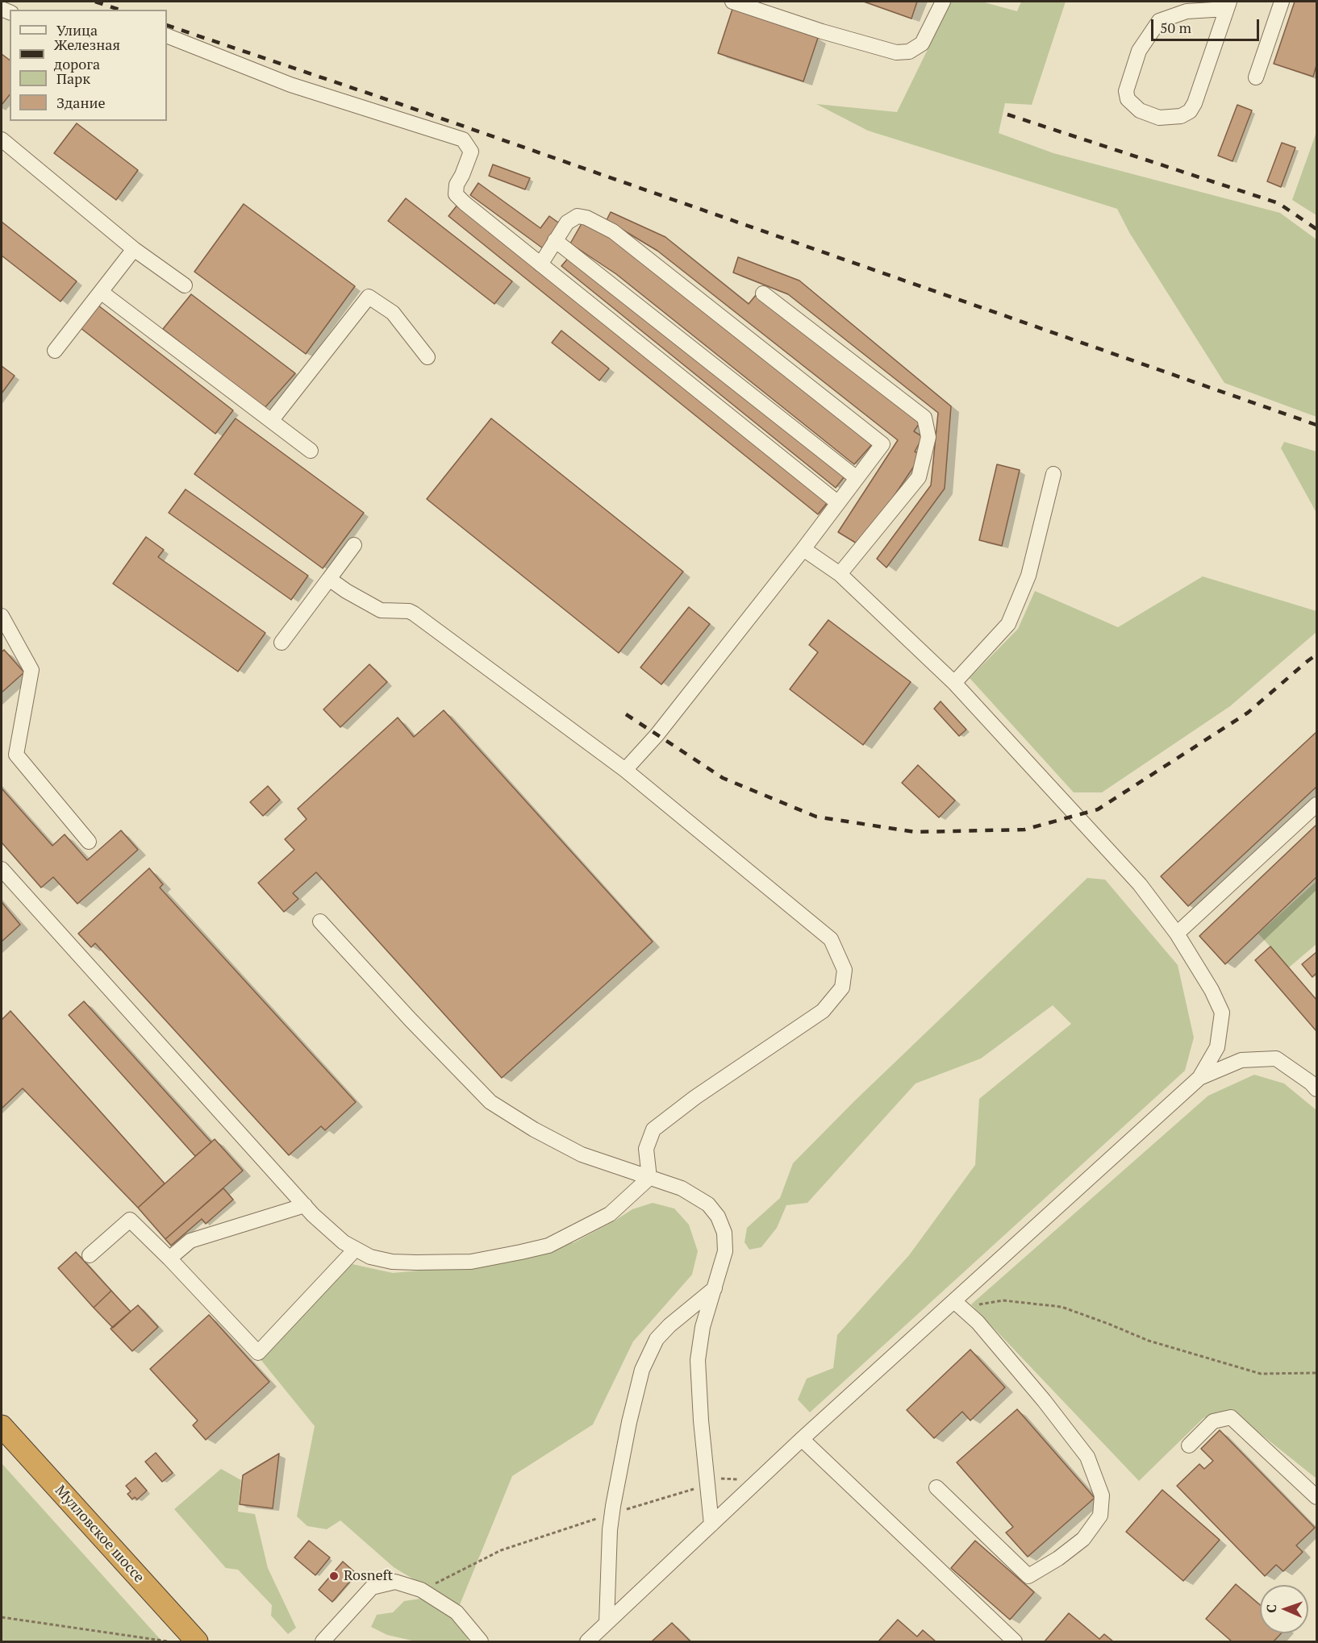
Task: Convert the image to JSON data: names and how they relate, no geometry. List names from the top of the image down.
{
  "streets": {
    "highway": ["Мулловское шоссе"]
  },
  "places": ["Rosneft"],
  "legend": [
    "Улица",
    "Железная дорога",
    "Парк",
    "Здание"
  ],
  "scale_bar": "50 m",
  "north": "left"
}
